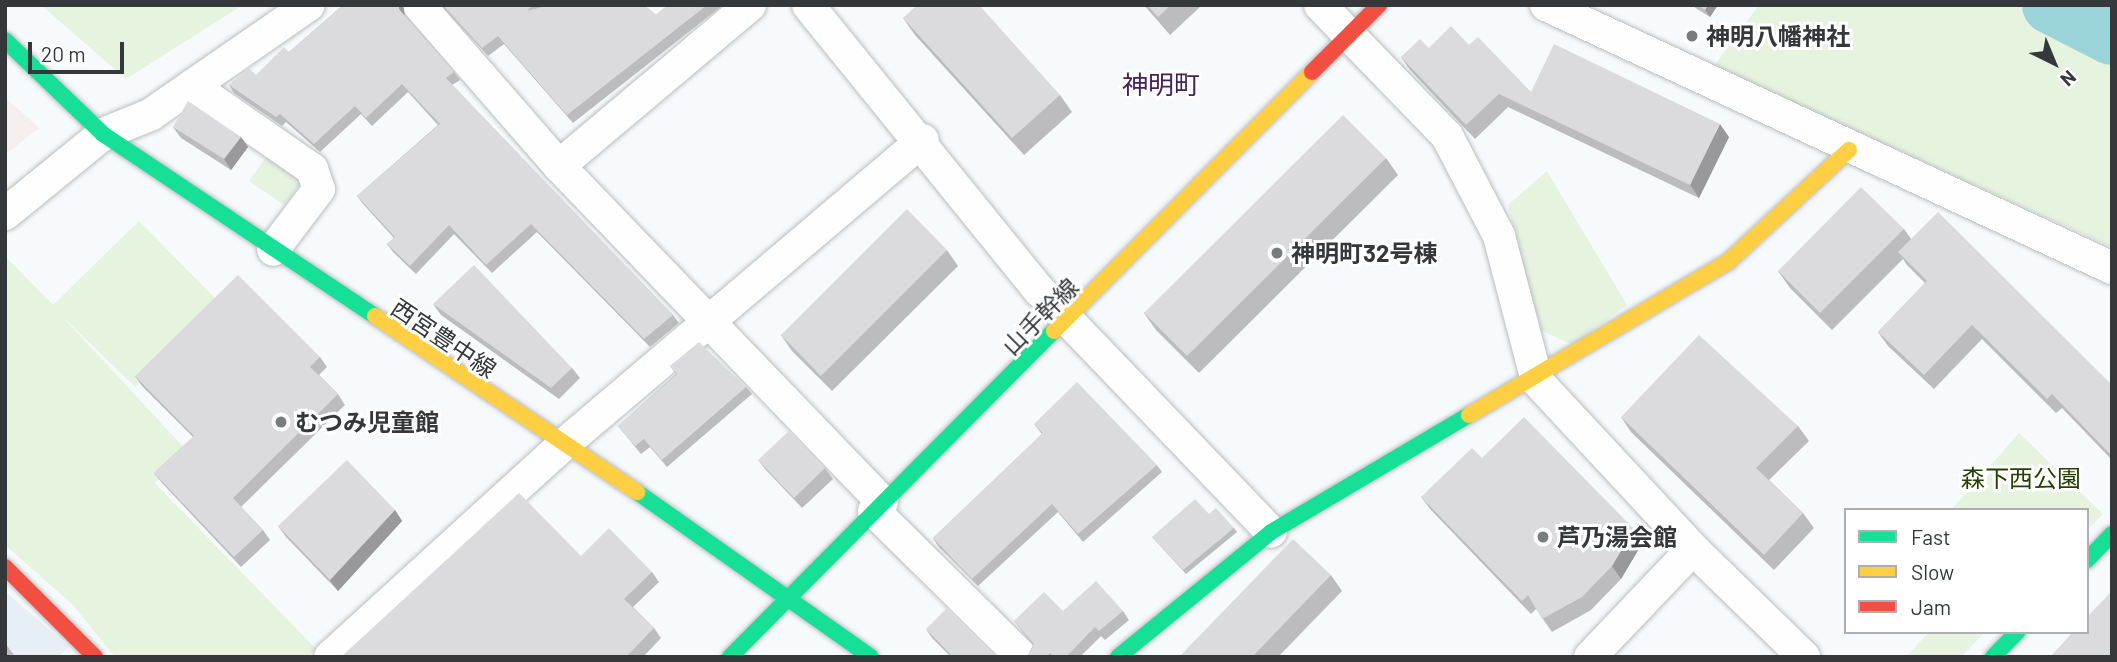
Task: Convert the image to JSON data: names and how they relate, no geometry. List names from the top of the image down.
{
  "streets": {
    "street": ["山手幹線", "西宮豊中線"]
  },
  "crossings": [
    ["山手幹線", "西宮豊中線"]
  ],
  "districts": ["神明町"],
  "parks": ["森下西公園"],
  "places": [
    "神明八幡神社",
    "神明町32号棟",
    "むつみ児童館",
    "芦乃湯会館"
  ],
  "legend": ["Fast", "Slow", "Jam"],
  "scale_bar": "20 m",
  "north": "bottom right"
}
